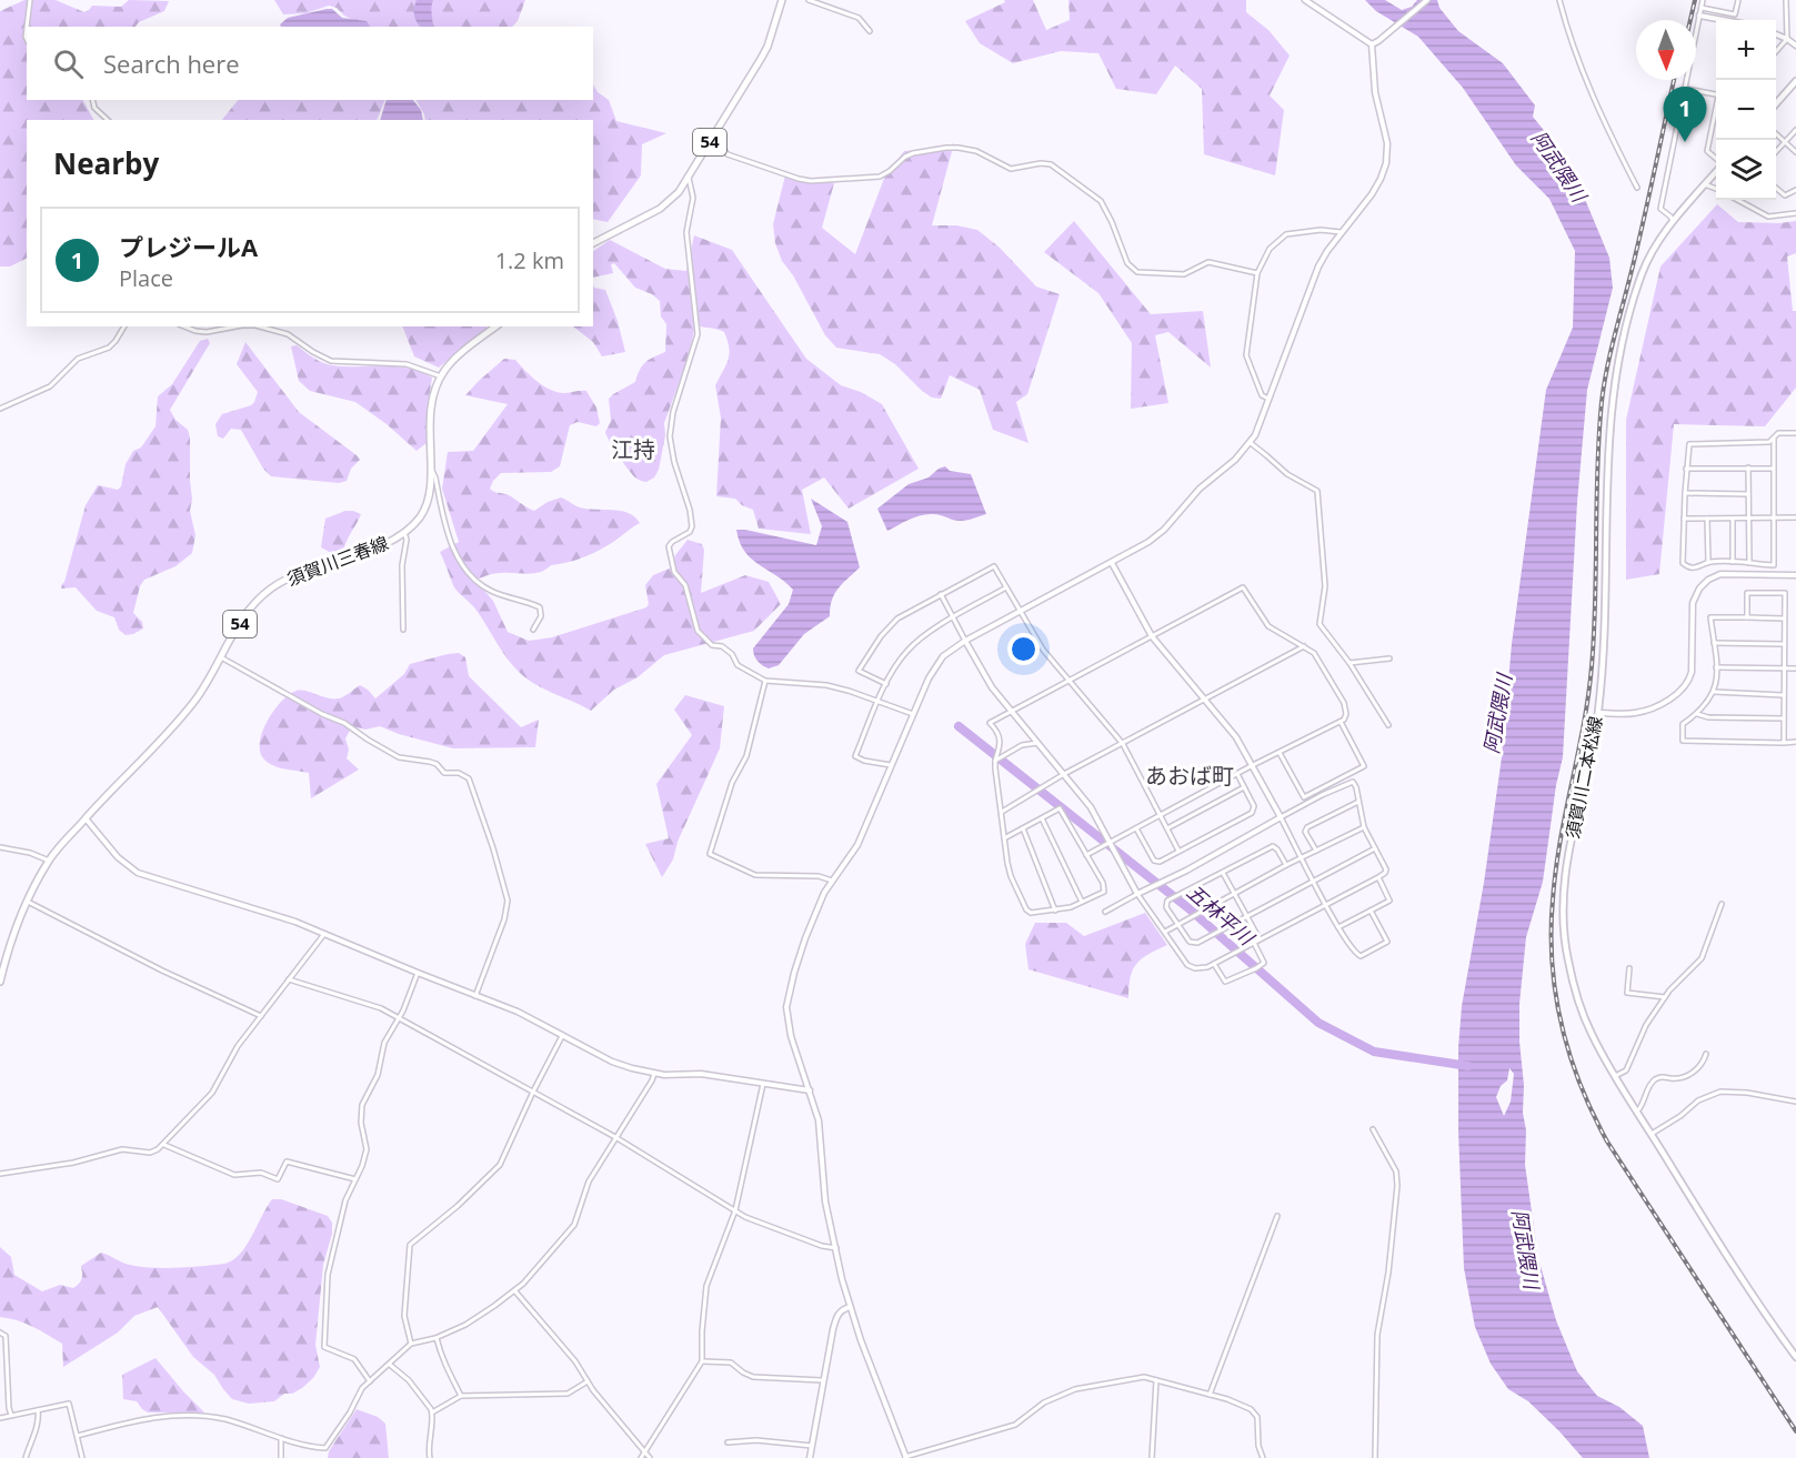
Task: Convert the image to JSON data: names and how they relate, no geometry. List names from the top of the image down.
{
  "streets": {
    "main road": ["54", "須賀川三春線", "須賀川二本松線"]
  },
  "districts": ["江持", "あおば町"],
  "water": ["阿武隈川", "五林平川"],
  "north": "bottom",
  "page": {
    "map_buttons": ["+", "−"],
    "search": "Search here",
    "pins": "1",
    "heading": "Nearby",
    "list": [
      {
        "mark": "1",
        "name": "プレジールA",
        "note": "Place",
        "value": "1.2 km"
      }
    ]
  }
}
